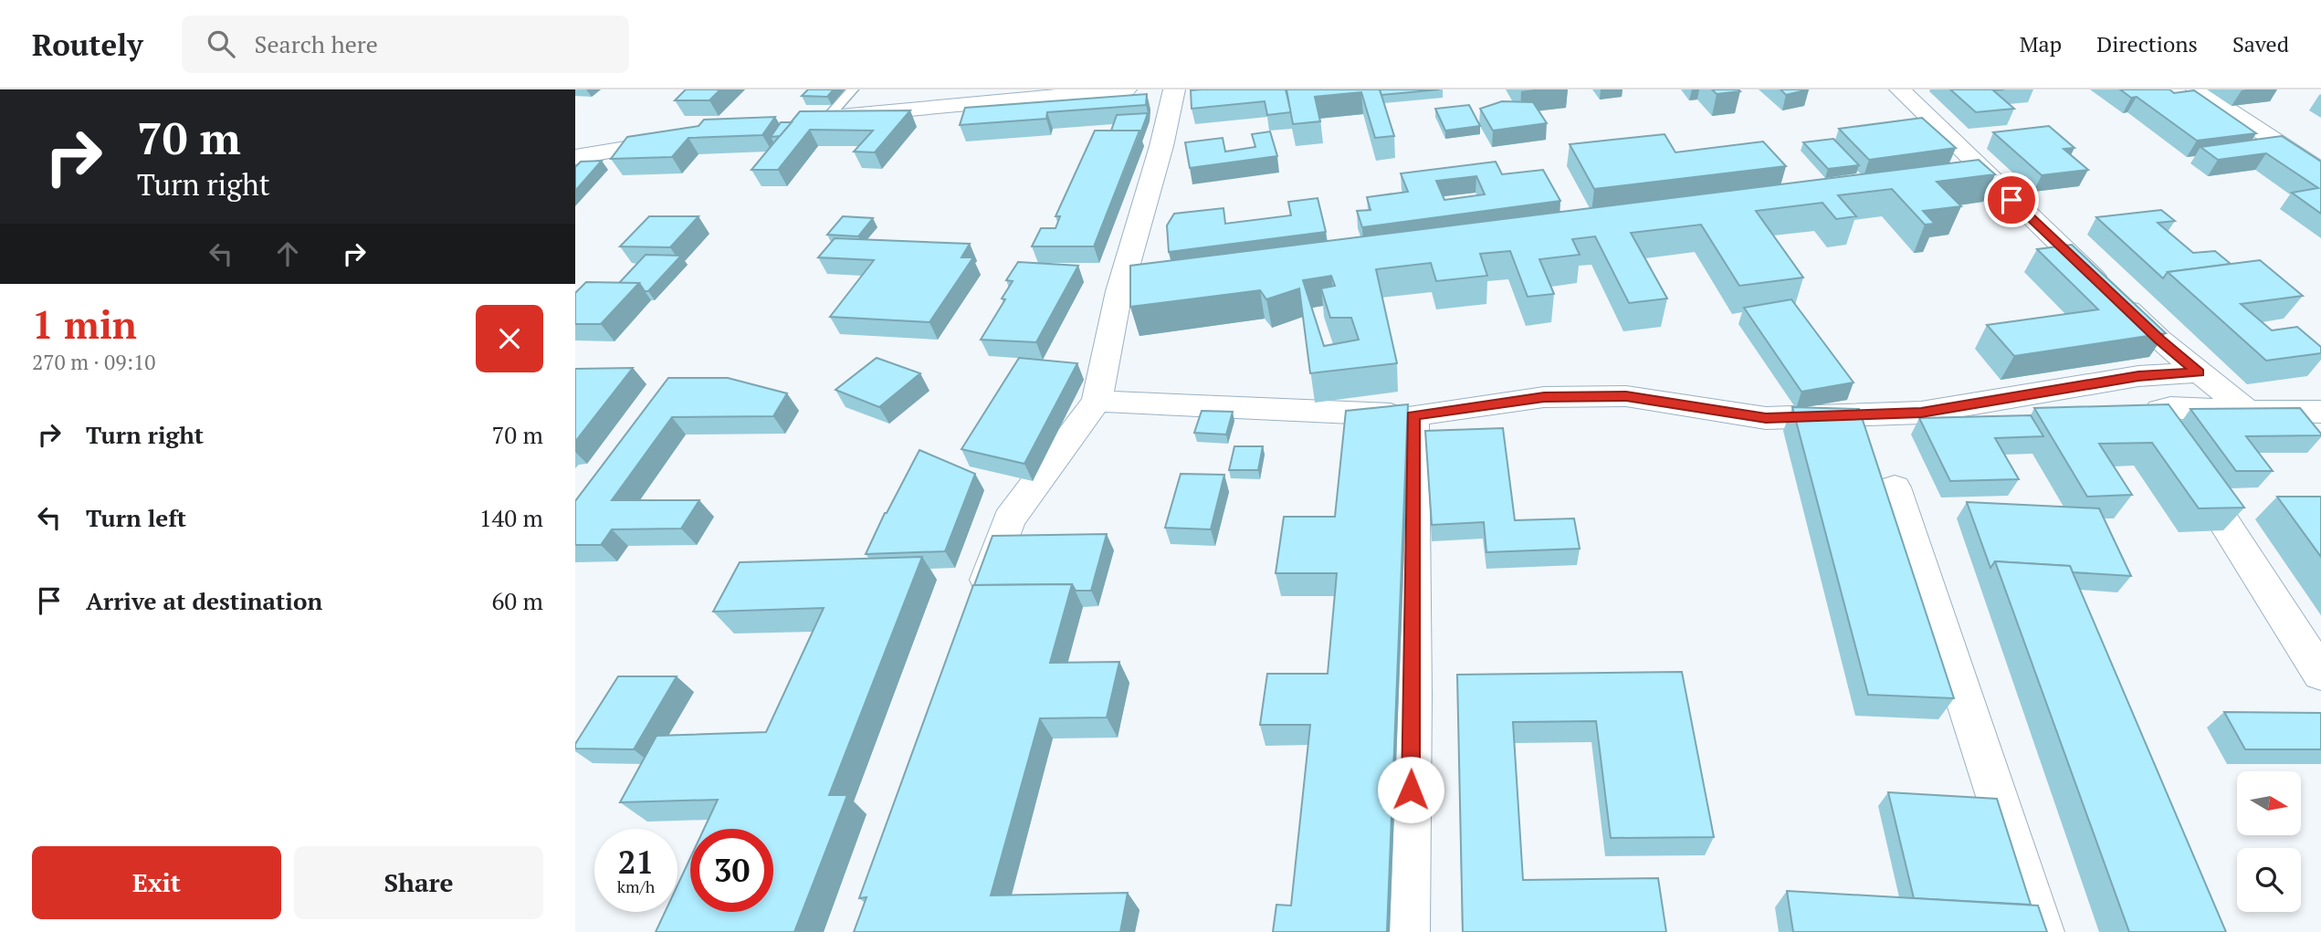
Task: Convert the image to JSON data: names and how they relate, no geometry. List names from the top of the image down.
{
  "north": "right",
  "page": {
    "header": "Routely",
    "search": "Search here",
    "nav": ["Map", "Directions", "Saved"],
    "turn": ["70 m", "Turn right"],
    "heading": ["1 min", "270 m · 09:10"],
    "list": [
      {
        "name": "Turn right",
        "value": "70 m"
      },
      {
        "name": "Turn left",
        "value": "140 m"
      },
      {
        "name": "Arrive at destination",
        "value": "60 m"
      }
    ],
    "speed": "21 km/h",
    "limit": "30",
    "buttons": ["Exit", "Share"]
  }
}
